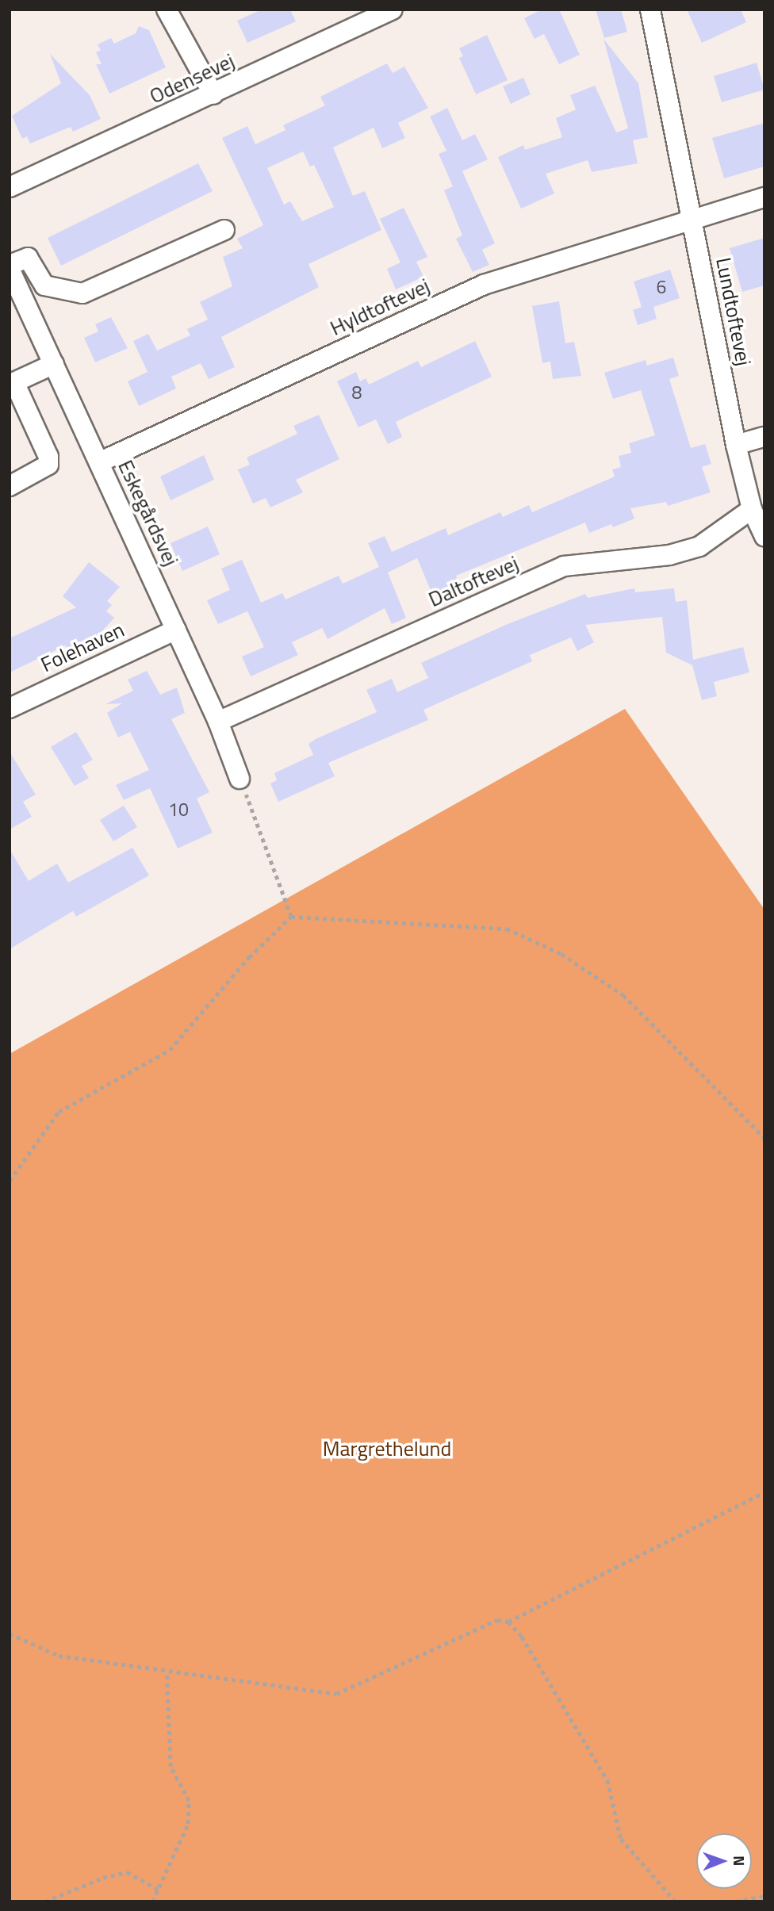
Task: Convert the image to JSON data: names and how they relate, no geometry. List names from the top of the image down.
{
  "streets": {
    "street": [
      "Odensevej",
      "Hyldtoftevej",
      "Lundtoftevej",
      "Eskegårdsvej",
      "Daltoftevej",
      "Folehaven"
    ]
  },
  "crossings": [
    ["Hyldtoftevej", "Lundtoftevej"],
    ["Hyldtoftevej", "Eskegårdsvej"],
    ["Lundtoftevej", "Daltoftevej"],
    ["Eskegårdsvej", "Daltoftevej"],
    ["Eskegårdsvej", "Folehaven"]
  ],
  "parks": ["Margrethelund"],
  "house_numbers": ["6", "8", "10"],
  "north": "right"
}
